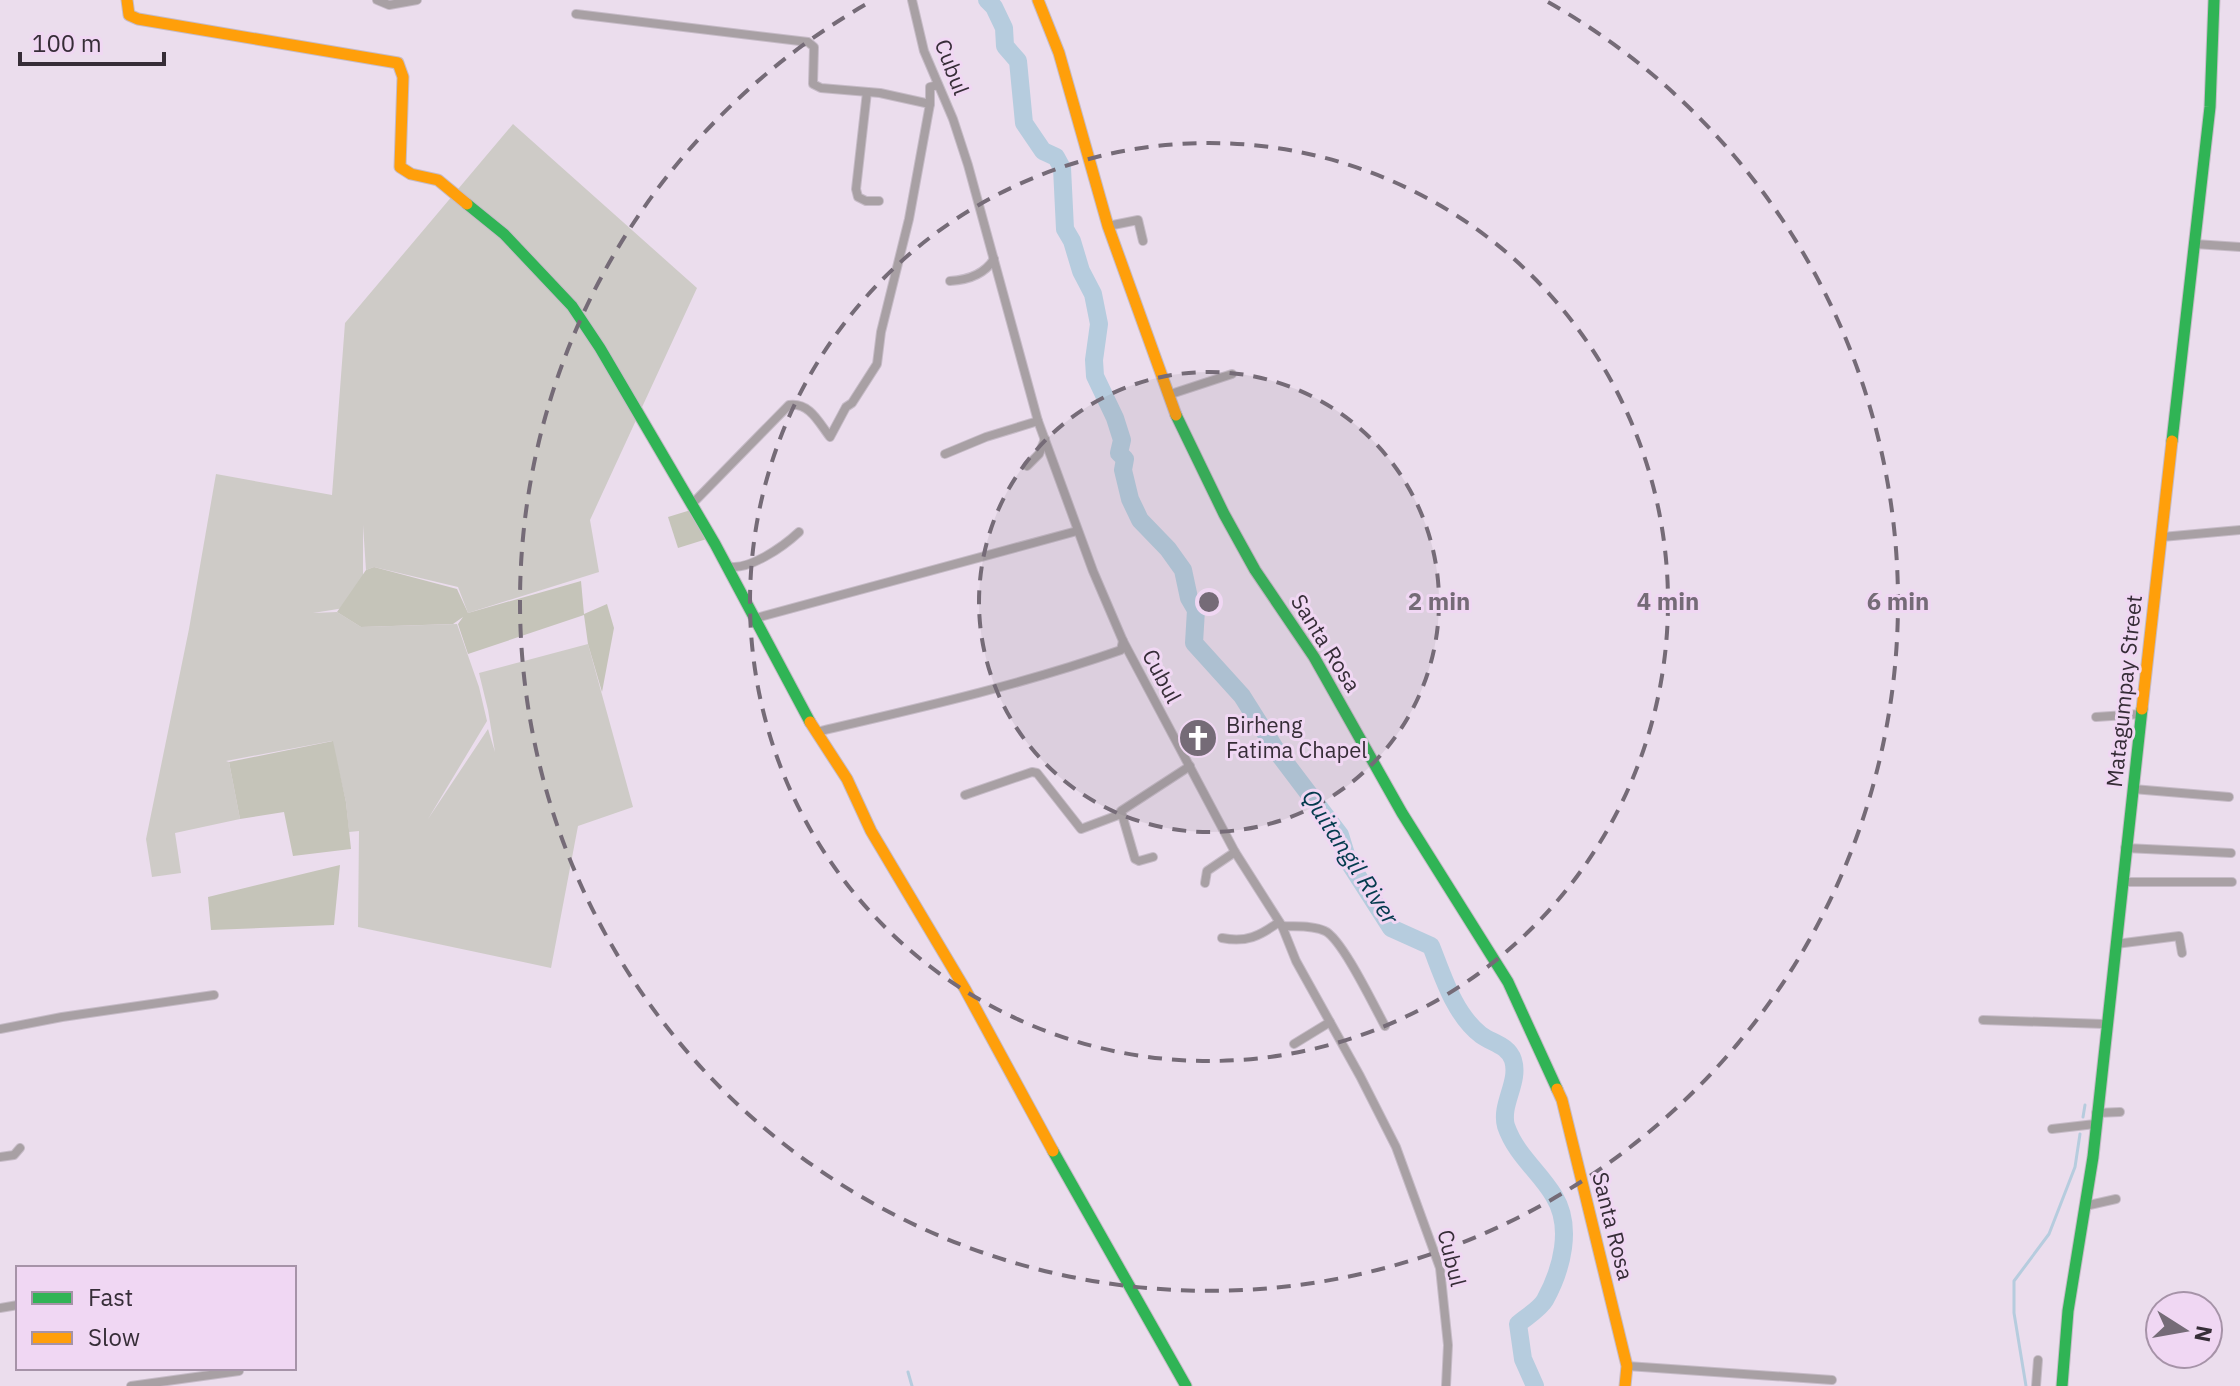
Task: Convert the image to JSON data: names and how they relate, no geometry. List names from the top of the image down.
{
  "streets": {
    "street": ["Cubul", "Santa Rosa", "Matagumpay Street"]
  },
  "water": ["Quitangil River"],
  "places": {
    "church": ["Birheng Fatima Chapel"]
  },
  "legend": ["Fast", "Slow"],
  "scale_bar": "100 m",
  "north": "right",
  "rings": ["2 min", "4 min", "6 min"]
}
